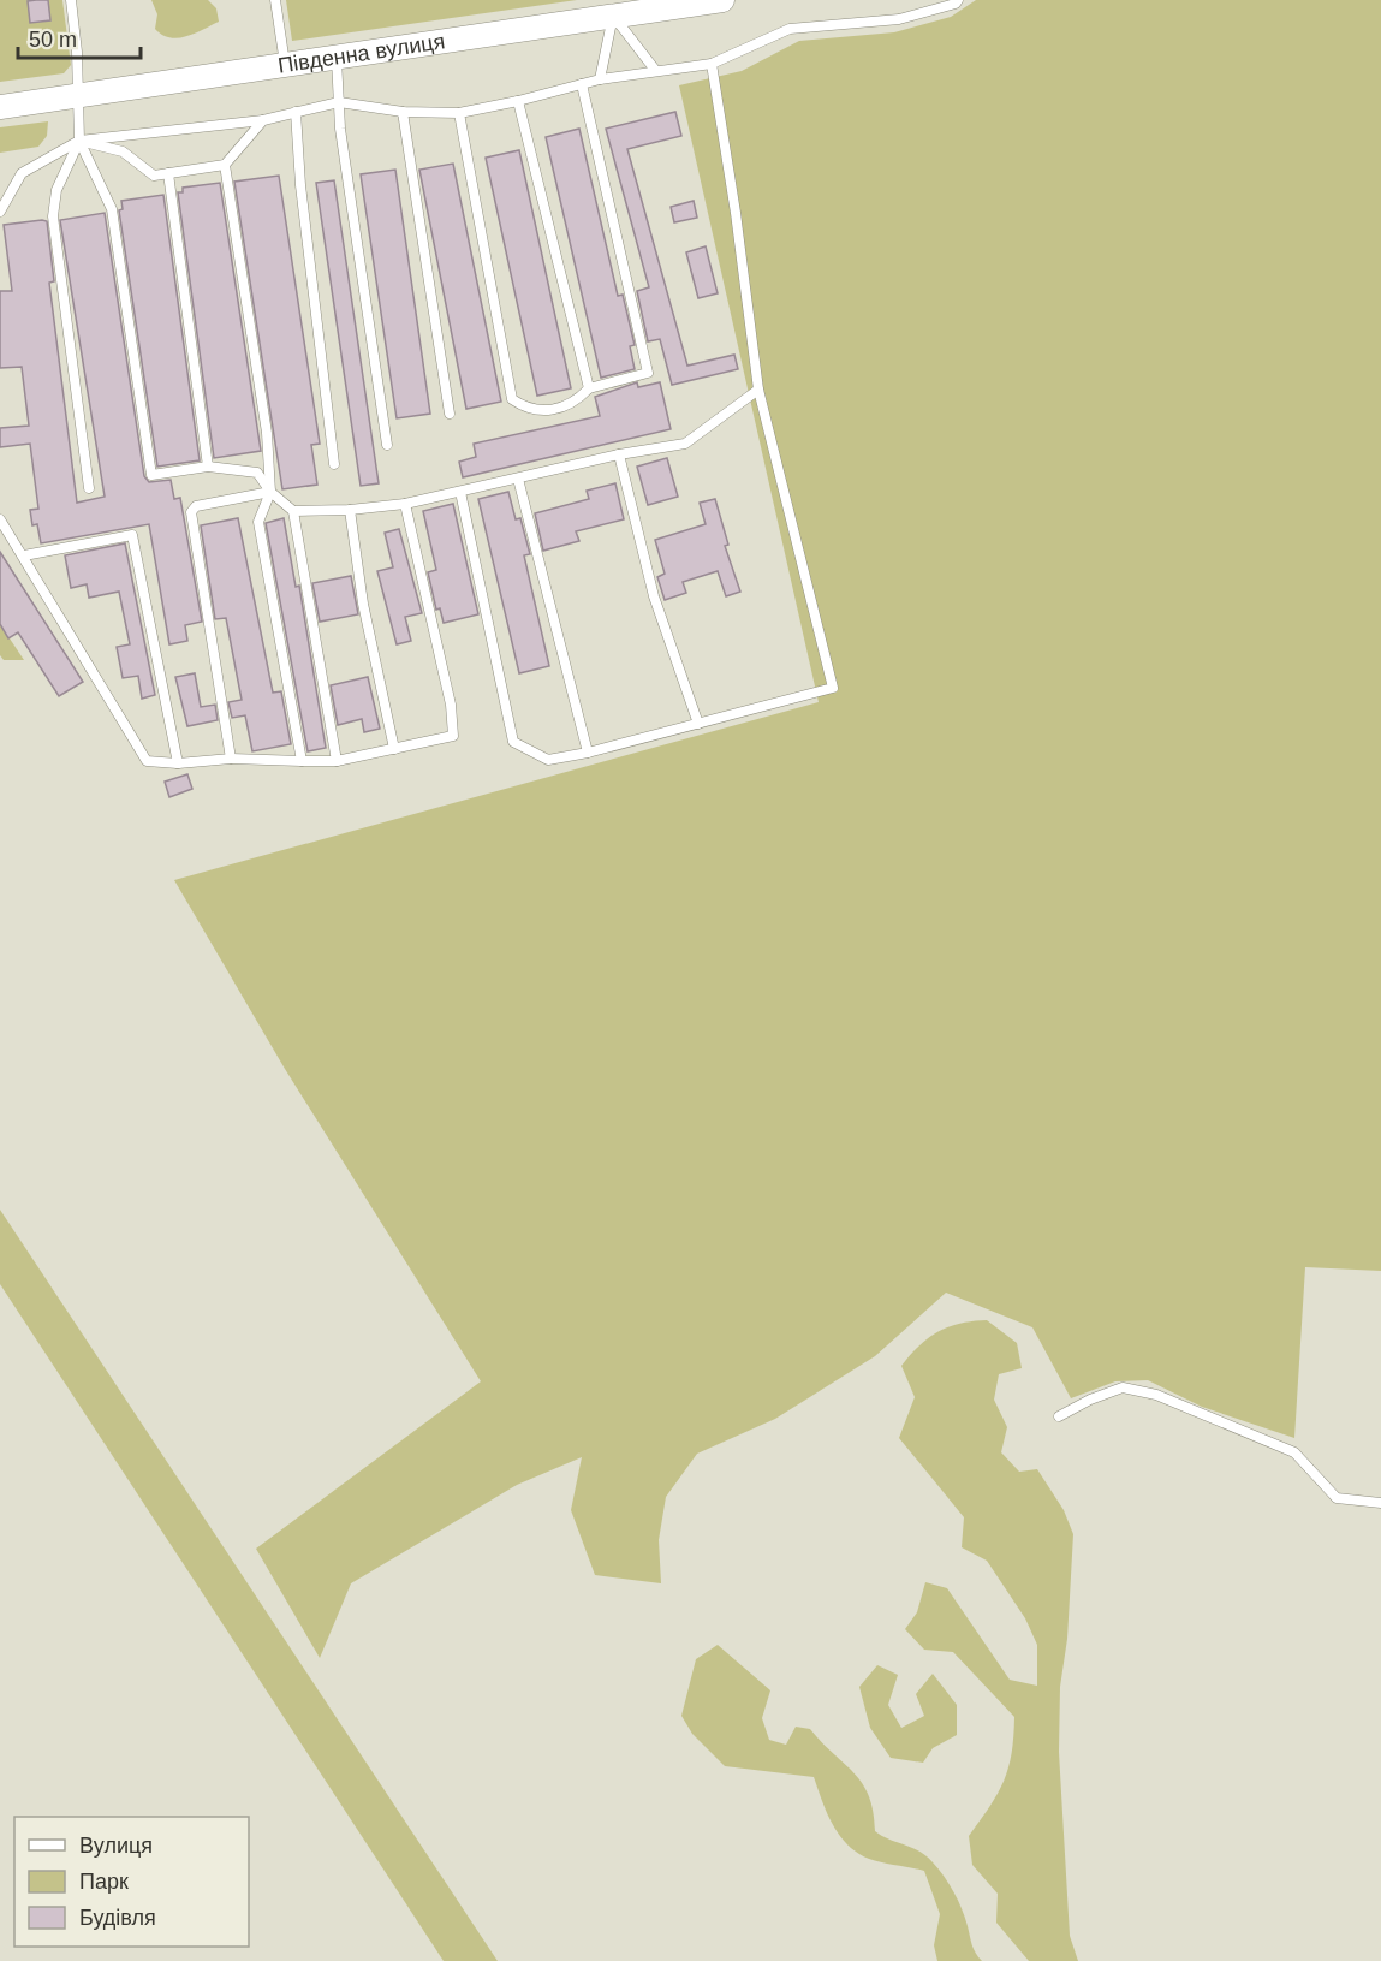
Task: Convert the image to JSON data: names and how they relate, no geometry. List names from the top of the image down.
{
  "streets": {
    "street": ["Південна вулиця"]
  },
  "legend": ["Вулиця", "Парк", "Будівля"],
  "scale_bar": "50 m"
}
